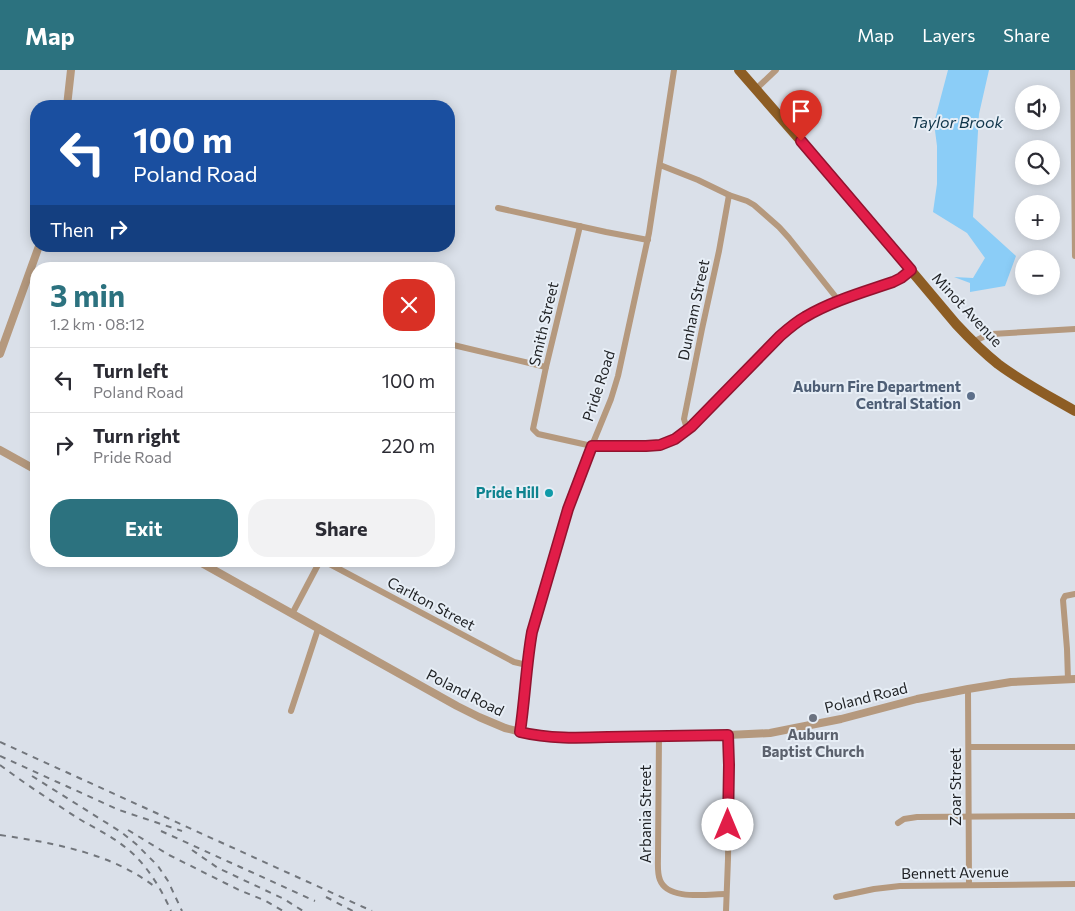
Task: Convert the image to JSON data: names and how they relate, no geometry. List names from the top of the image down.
{
  "streets": {
    "main road": ["Minot Avenue"],
    "street": [
      "Dunham Street",
      "Smith Street",
      "Pride Road",
      "Carlton Street",
      "Poland Road",
      "Zoar Street",
      "Arbania Street",
      "Bennett Avenue"
    ]
  },
  "crossings": [
    ["Smith Street", "Pride Road"],
    ["Pride Road", "Carlton Street"],
    ["Pride Road", "Poland Road"],
    ["Poland Road", "Zoar Street"],
    ["Poland Road", "Arbania Street"],
    ["Zoar Street", "Bennett Avenue"]
  ],
  "water": ["Taylor Brook"],
  "places": ["Auburn Fire Department Central Station", "Pride Hill", "Auburn Baptist Church"],
  "page": {
    "header": "Map",
    "nav": ["Map", "Layers", "Share"],
    "map_buttons": ["+", "−"],
    "turn": ["100 m", "Poland Road"],
    "then": "Then",
    "heading": ["3 min", "1.2 km · 08:12"],
    "list": [
      {
        "name": "Turn left",
        "note": "Poland Road",
        "value": "100 m"
      },
      {
        "name": "Turn right",
        "note": "Pride Road",
        "value": "220 m"
      }
    ],
    "buttons": ["Exit", "Share"]
  }
}
